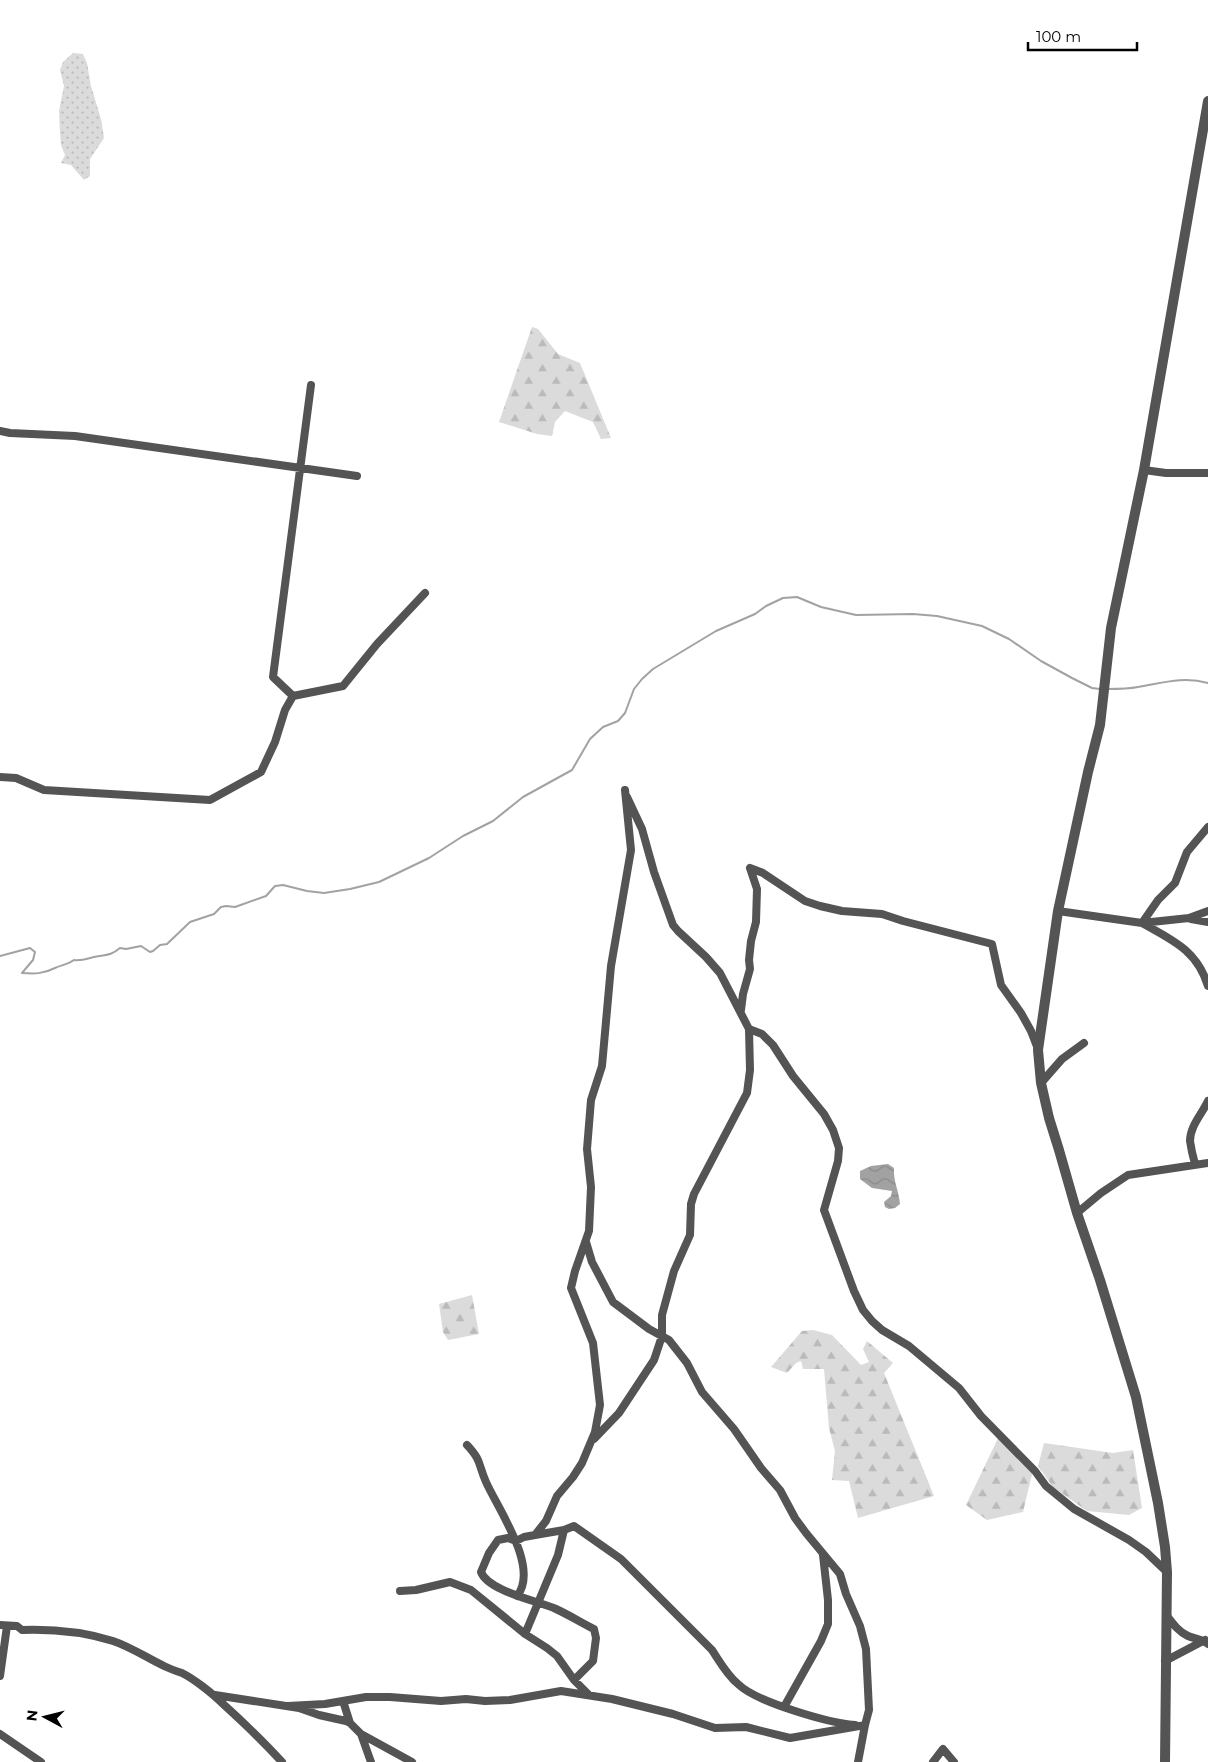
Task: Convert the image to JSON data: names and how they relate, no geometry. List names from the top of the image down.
{
  "scale_bar": "100 m",
  "north": "left"
}
